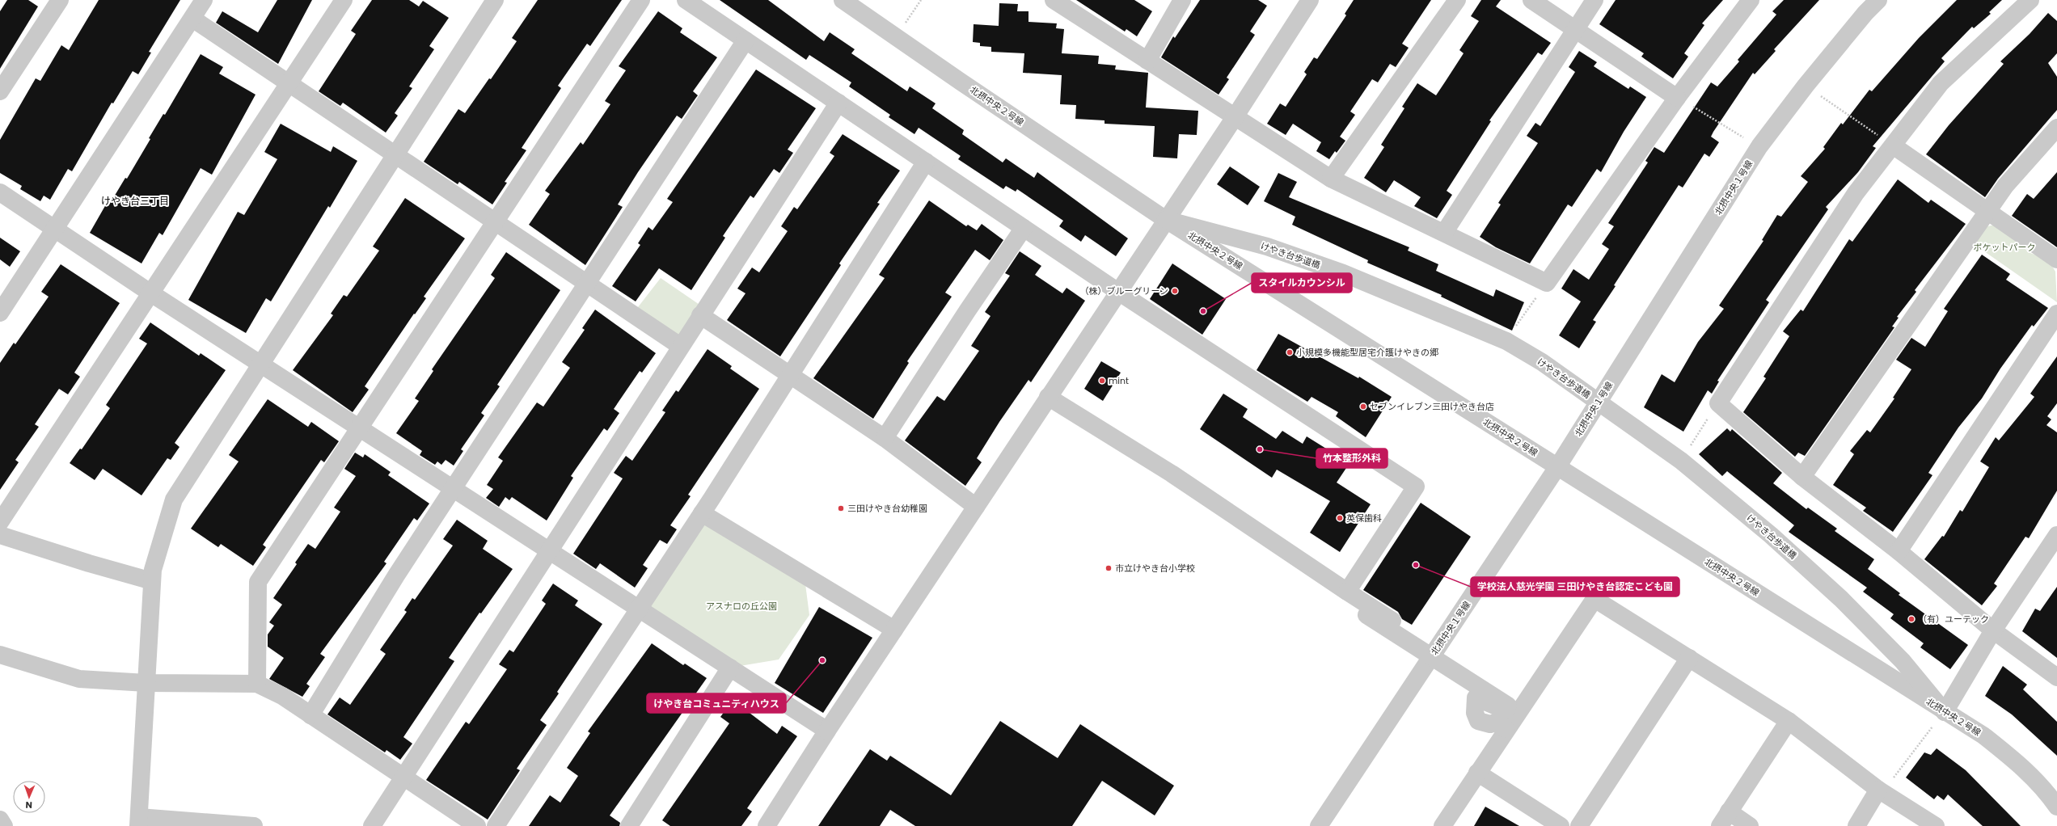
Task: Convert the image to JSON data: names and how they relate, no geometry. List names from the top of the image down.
{
  "streets": {
    "street": ["北摂中央２号線", "北摂中央１号線", "けやき台歩道橋"]
  },
  "crossings": [
    ["北摂中央２号線", "北摂中央１号線"],
    ["北摂中央２号線", "けやき台歩道橋"]
  ],
  "districts": ["けやき台三丁目"],
  "parks": ["ポケットパーク", "アスナロの丘公園"],
  "places": [
    "（株）ブルーグリーン",
    "スタイルカウンシル",
    "小規模多機能型居宅介護けやきの郷",
    "mint",
    "セブンイレブン三田けやき台店",
    "竹本整形外科",
    "三田けやき台幼稚園",
    "英保歯科",
    "学校法人慈光学園 三田けやき台認定こども園",
    "市立けやき台小学校",
    "（有）ユーテック",
    "けやき台コミュニティハウス"
  ],
  "north": "bottom"
}
